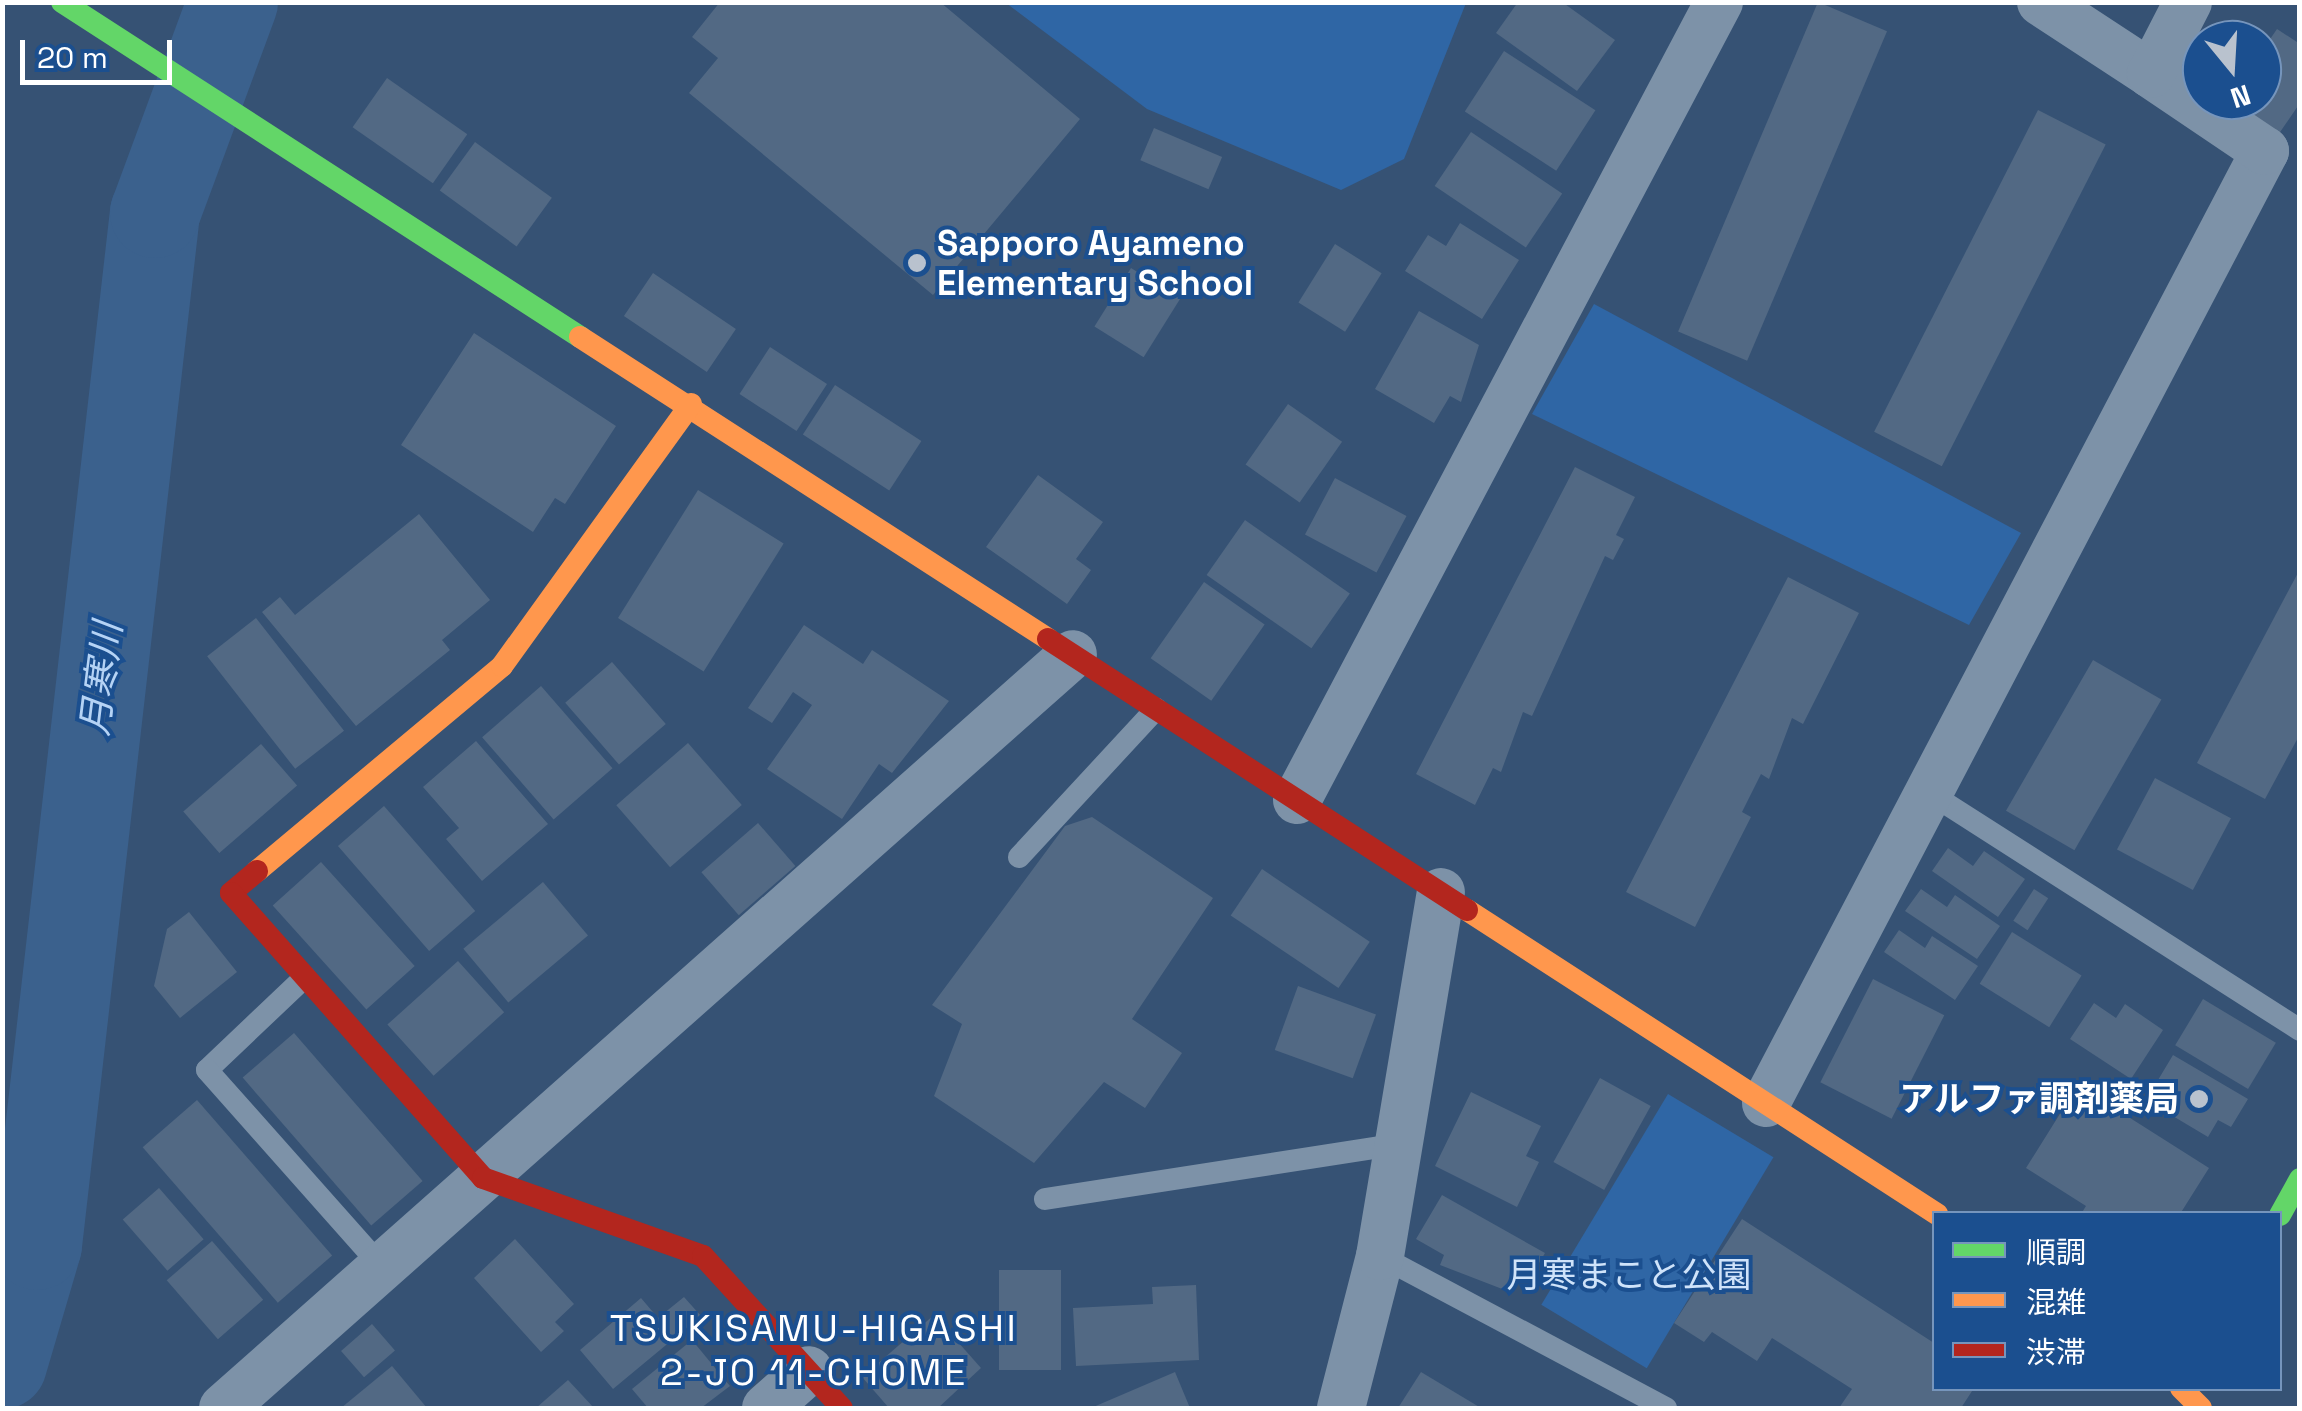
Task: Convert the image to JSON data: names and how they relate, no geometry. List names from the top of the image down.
{
  "districts": ["TSUKISAMU-HIGASHI 2-JO 11-CHOME"],
  "water": ["月寒川"],
  "parks": ["月寒まこと公園"],
  "places": ["Sapporo Ayameno Elementary School", "アルファ調剤薬局"],
  "legend": ["順調", "混雑", "渋滞"],
  "scale_bar": "20 m",
  "north": "bottom"
}
